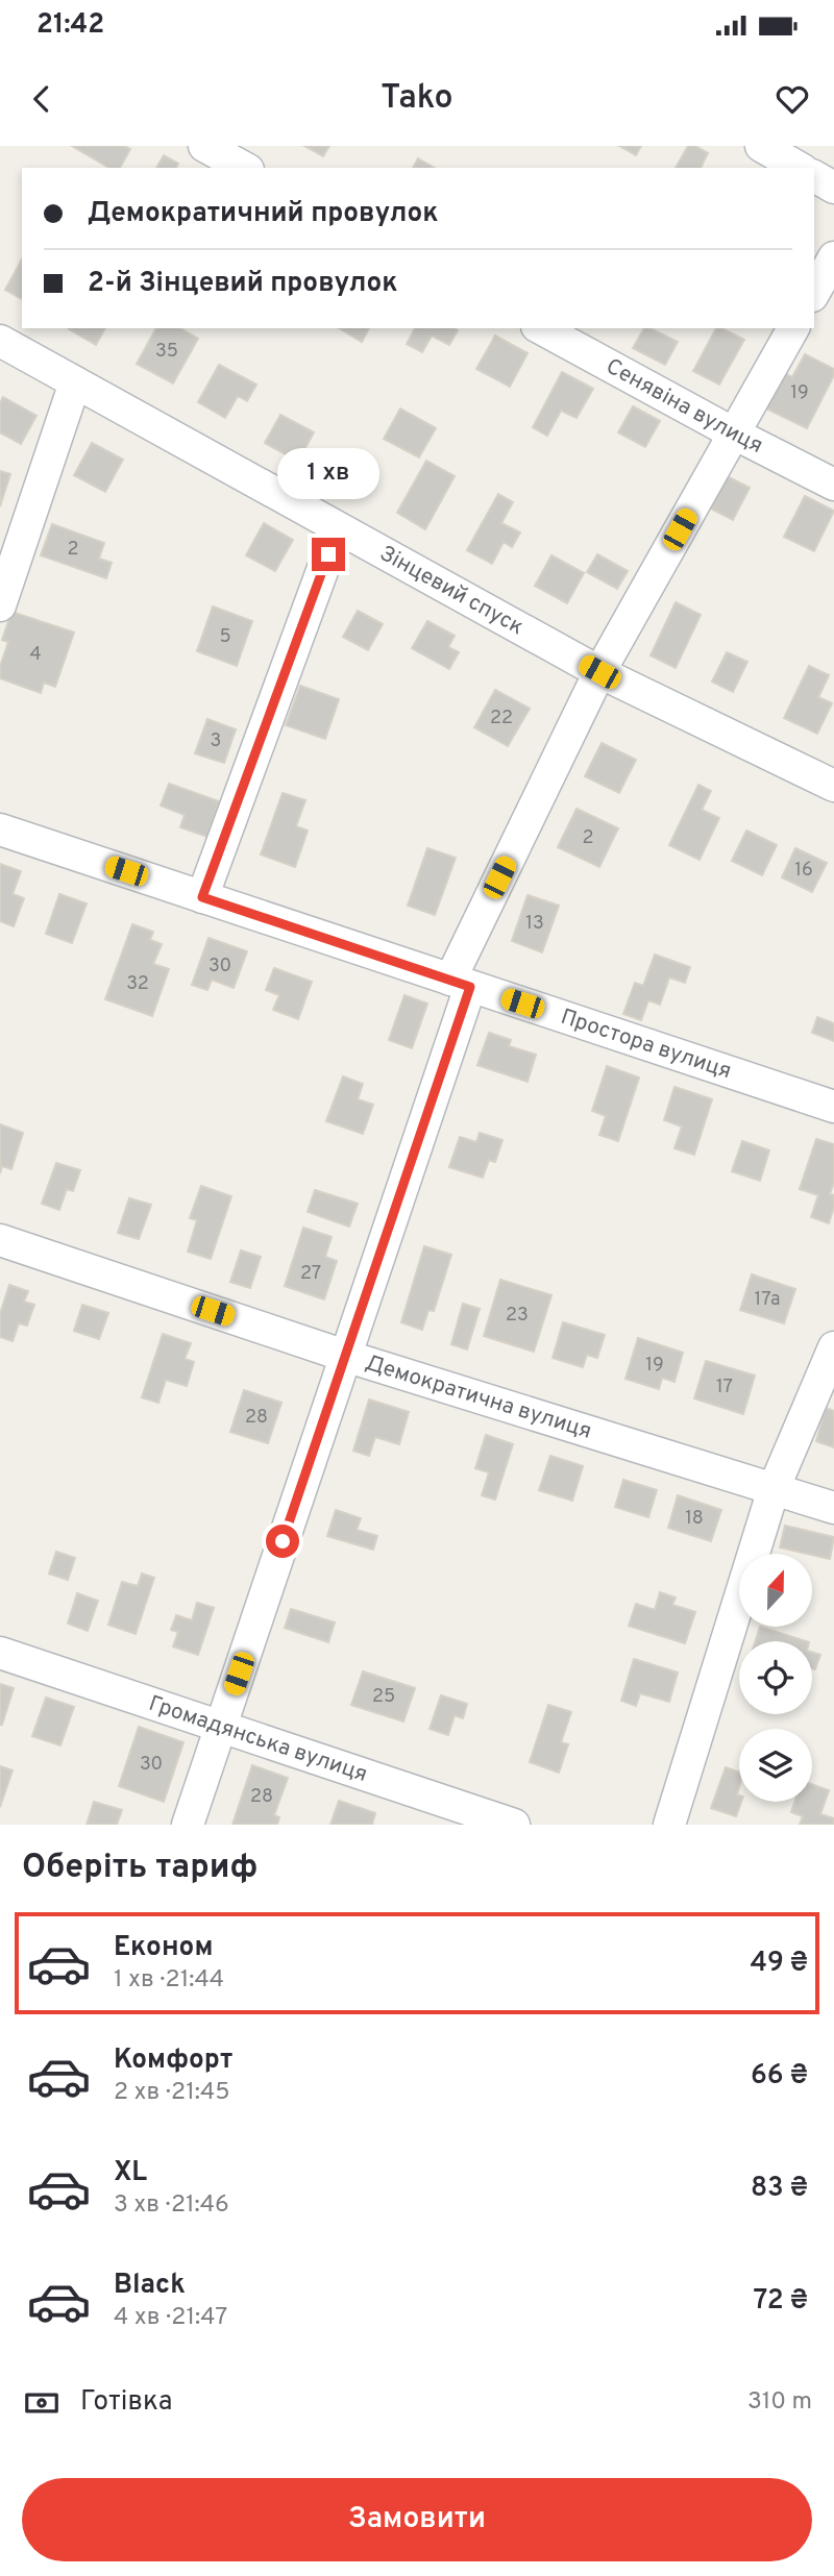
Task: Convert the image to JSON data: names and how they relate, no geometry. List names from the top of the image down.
{
  "streets": {
    "street": [
      "Сенявіна вулиця",
      "Зінцевий спуск",
      "Простора вулиця",
      "Демократична вулиця",
      "Громадянська вулиця"
    ]
  },
  "house_numbers": [
    "35",
    "19",
    "2",
    "5",
    "4",
    "22",
    "3",
    "2",
    "16",
    "13",
    "30",
    "32",
    "27",
    "17а",
    "23",
    "19",
    "17",
    "28",
    "18",
    "25",
    "30",
    "28"
  ],
  "north": "top",
  "page": {
    "status": "21:42",
    "header": "Tako",
    "banner": ["Демократичний провулок", "2-й Зінцевий провулок"],
    "bubble": "1 хв",
    "heading": "Оберіть тариф",
    "list": [
      {
        "name": "Економ",
        "note": "1 хв · 21:44",
        "value": "49 ₴"
      },
      {
        "name": "Комфорт",
        "note": "2 хв · 21:45",
        "value": "66 ₴"
      },
      {
        "name": "XL",
        "note": "3 хв · 21:46",
        "value": "83 ₴"
      },
      {
        "name": "Black",
        "note": "4 хв · 21:47",
        "value": "72 ₴"
      }
    ],
    "pay": ["Готівка", "310 m"],
    "buttons": "Замовити"
  }
}
